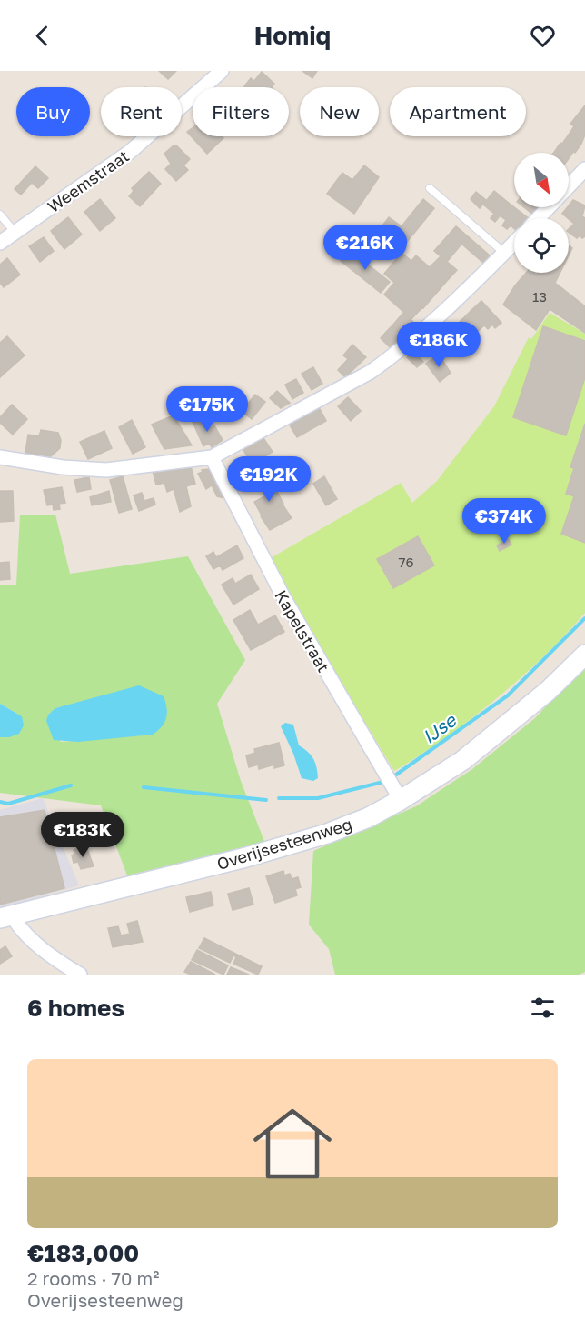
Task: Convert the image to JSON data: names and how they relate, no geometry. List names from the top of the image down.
{
  "streets": {
    "main road": ["Overijsesteenweg"],
    "street": ["Weemstraat", "Kapelstraat"]
  },
  "crossings": [
    ["Kapelstraat", "Overijsesteenweg"]
  ],
  "water": ["IJse"],
  "house_numbers": ["13", "76"],
  "north": "bottom right",
  "page": {
    "header": "Homiq",
    "chip": [
      "Buy",
      "Rent",
      "Filters",
      "New",
      "Apartment"
    ],
    "price": [
      "€216K",
      "€186K",
      "€175K",
      "€192K",
      "€374K",
      "€183K"
    ],
    "heading": "6 homes",
    "list": [
      {
        "name": "€183,000",
        "note": "2 rooms · 70 m² · Overijsesteenweg"
      }
    ]
  }
}
